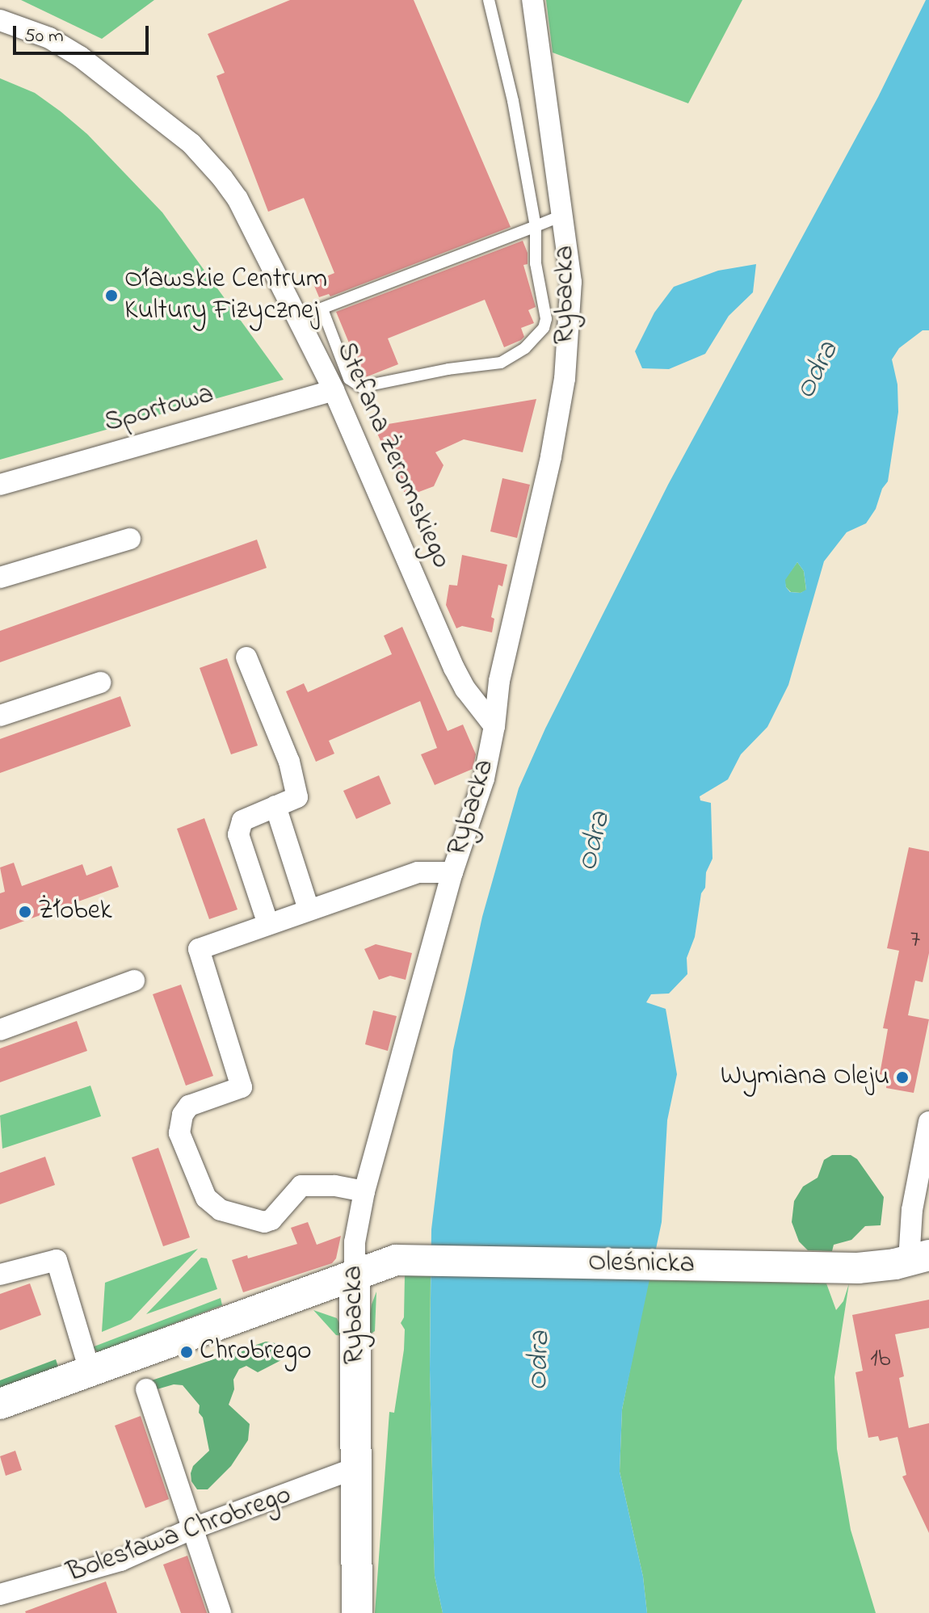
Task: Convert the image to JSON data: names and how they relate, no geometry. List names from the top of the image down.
{
  "streets": {
    "main road": ["Rybacka", "Oleśnicka"],
    "street": ["Sportowa", "Stefana Żeromskiego", "Bolesława Chrobrego"]
  },
  "crossings": [
    ["Rybacka", "Stefana Żeromskiego"],
    ["Rybacka", "Oleśnicka"],
    ["Rybacka", "Bolesława Chrobrego"],
    ["Sportowa", "Stefana Żeromskiego"]
  ],
  "water": ["Odra"],
  "places": [
    "Oławskie Centrum Kultury Fizycznej",
    "Żłobek",
    "Wymiana Oleju",
    "Chrobrego"
  ],
  "house_numbers": ["7", "1b"],
  "scale_bar": "50 m"
}
